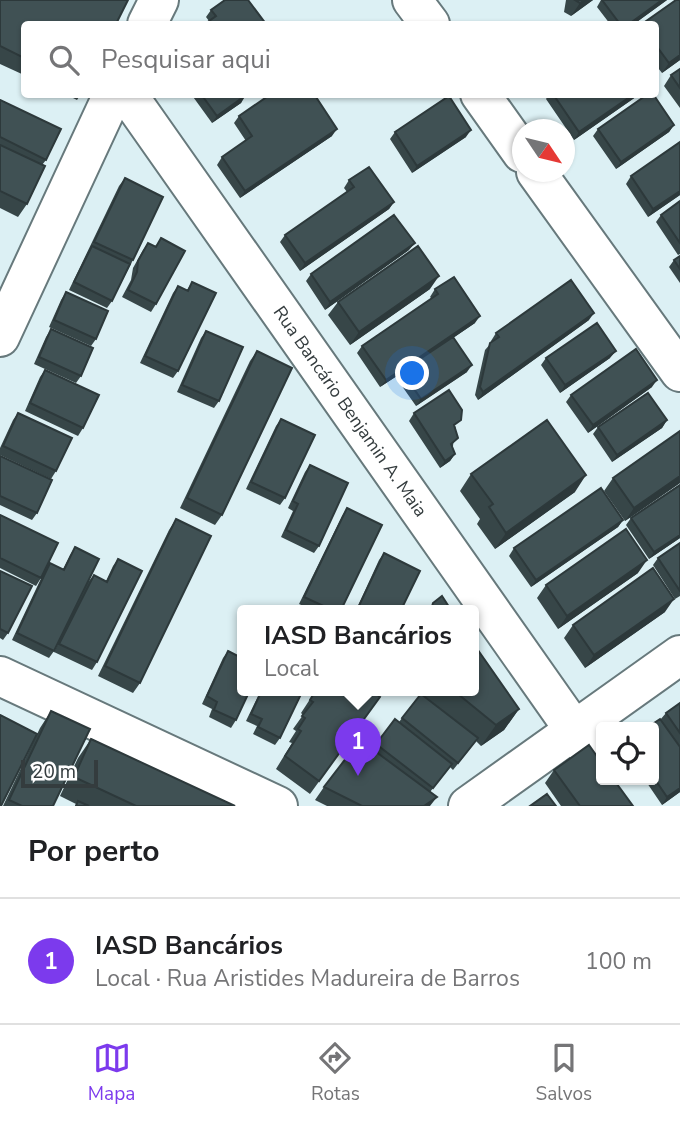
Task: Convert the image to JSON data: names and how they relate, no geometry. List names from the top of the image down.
{
  "streets": {
    "street": ["Rua Bancário Benjamin A. Maia"]
  },
  "scale_bar": "20 m",
  "north": "bottom right",
  "page": {
    "search": "Pesquisar aqui",
    "popup": ["IASD Bancários", "Local"],
    "pins": "1",
    "scale": "20 m",
    "heading": "Por perto",
    "list": [
      {
        "mark": "1",
        "name": "IASD Bancários",
        "note": "Local · Rua Aristides Madureira de Barros",
        "value": "100 m"
      }
    ],
    "nav": ["Mapa", "Rotas", "Salvos"]
  }
}
